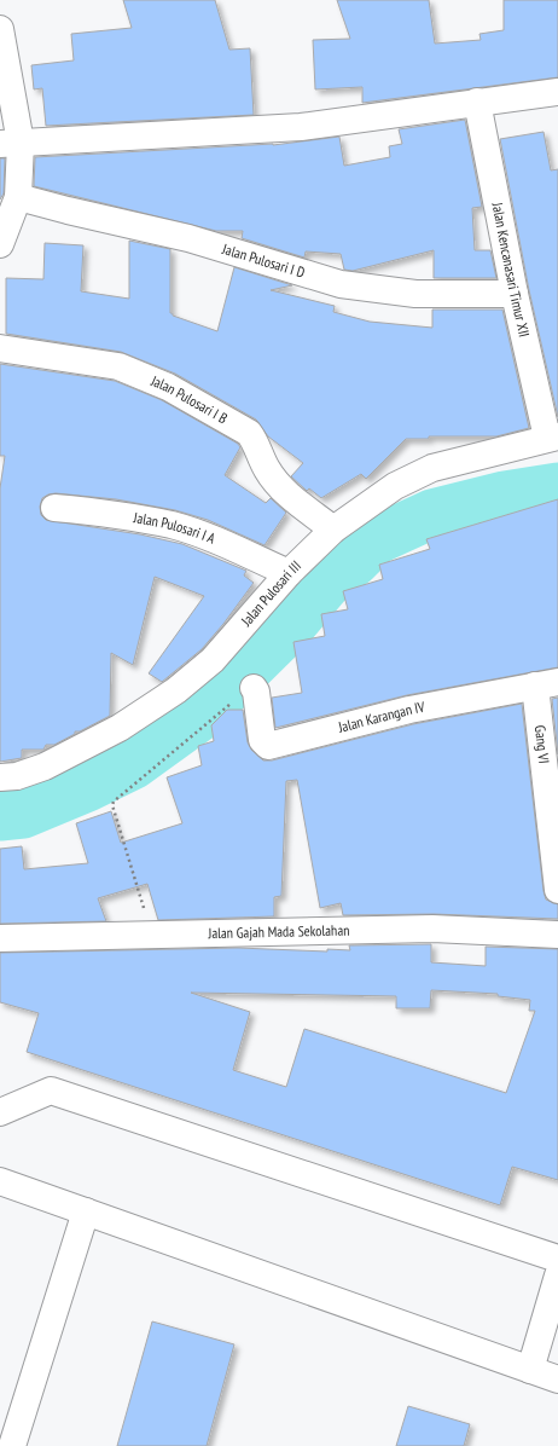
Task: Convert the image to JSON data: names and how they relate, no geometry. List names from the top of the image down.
{
  "streets": {
    "street": [
      "Jalan Pulosari I D",
      "Jalan Kencanasari Timur XII",
      "Jalan Pulosari I B",
      "Jalan Pulosari I A",
      "Jalan Pulosari III",
      "Jalan Karangan IV",
      "Gang VI",
      "Jalan Gajah Mada Sekolahan"
    ]
  },
  "crossings": [
    ["Jalan Pulosari I D", "Jalan Kencanasari Timur XII"],
    ["Jalan Kencanasari Timur XII", "Jalan Pulosari III"],
    ["Jalan Pulosari I B", "Jalan Pulosari III"],
    ["Jalan Pulosari I A", "Jalan Pulosari III"],
    ["Jalan Karangan IV", "Gang VI"]
  ]
}
